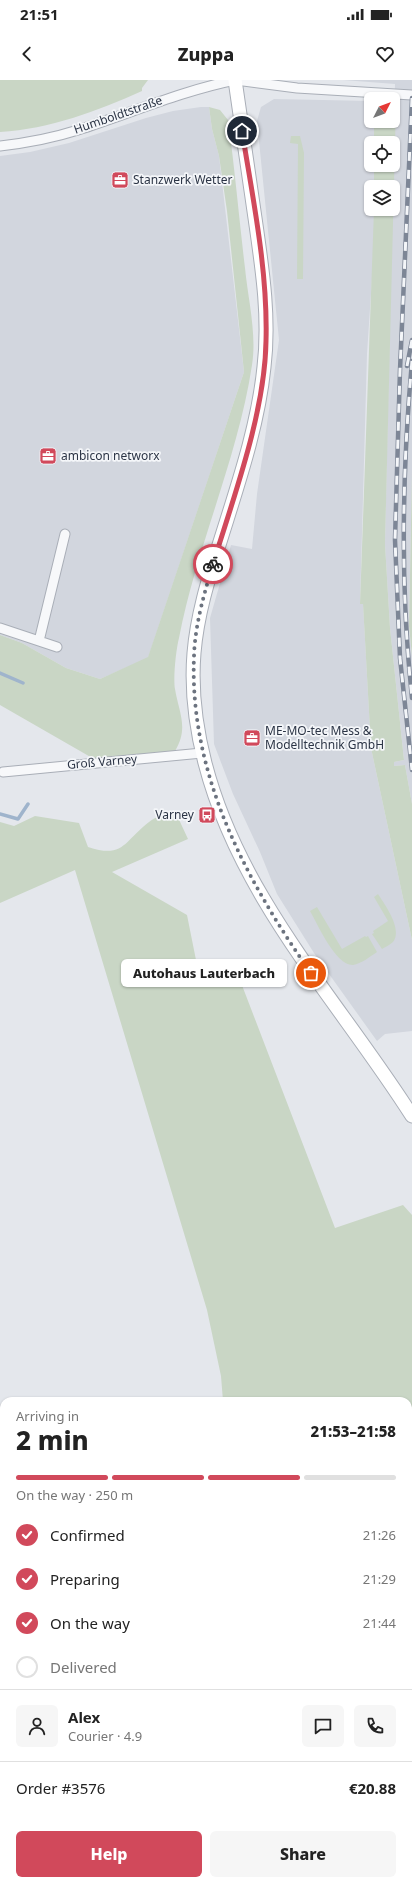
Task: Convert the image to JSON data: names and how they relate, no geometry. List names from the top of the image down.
{
  "streets": {
    "street": ["Humboldtstraße", "Groß Varney"]
  },
  "places": {
    "office": ["Stanzwerk Wetter", "ambicon networx", "ME-MO-tec Mess & Modelltechnik GmbH"],
    "bus stop": ["Varney"],
    "other": ["Autohaus Lauterbach"]
  },
  "north": "top right",
  "page": {
    "status": "21:51",
    "header": "Zuppa",
    "bubble": "Autohaus Lauterbach",
    "heading": ["2 min", "Arriving in", "21:53–21:58"],
    "panel": [
      "Alex",
      "Courier · 4.9",
      "Order #3576",
      "€20.88"
    ],
    "bar": "On the way · 250 m",
    "list": [
      ["Confirmed", "21:26"],
      ["Preparing", "21:29"],
      ["On the way", "21:44"],
      "Delivered"
    ],
    "buttons": ["Help", "Share"]
  }
}
